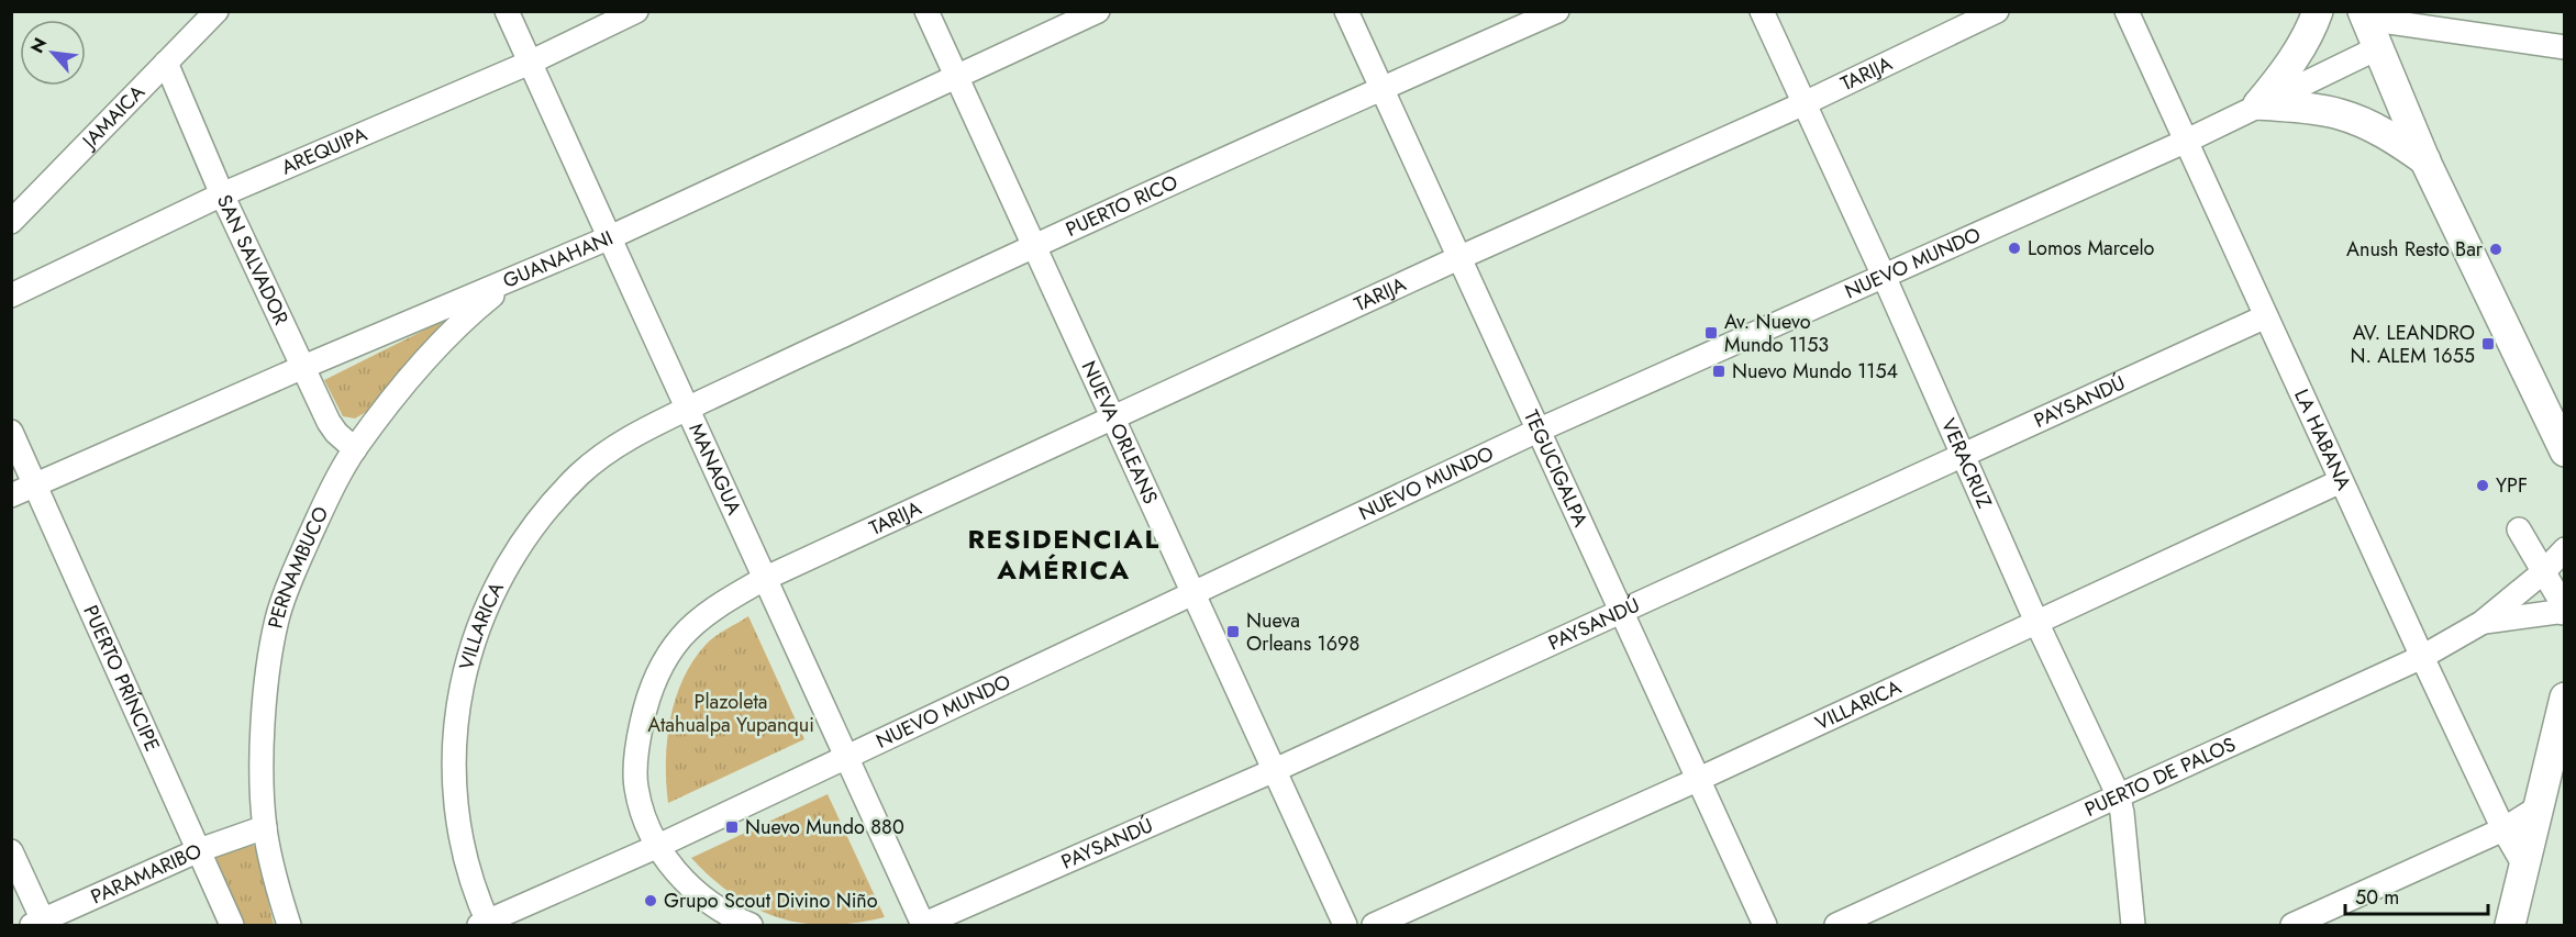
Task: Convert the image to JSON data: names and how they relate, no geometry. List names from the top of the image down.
{
  "streets": {
    "street": [
      "TARIJA",
      "JAMAICA",
      "AREQUIPA",
      "PUERTO RICO",
      "GUANAHANI",
      "SAN SALVADOR",
      "NUEVO MUNDO",
      "PAYSANDÚ",
      "NUEVA ORLEANS",
      "LA HABANA",
      "VERACRUZ",
      "MANAGUA",
      "TEGUCIGALPA",
      "PERNAMBUCO",
      "VILLARICA",
      "PUERTO PRÍNCIPE",
      "PUERTO DE PALOS",
      "PARAMARIBO"
    ]
  },
  "crossings": [
    ["TARIJA", "NUEVA ORLEANS"],
    ["TARIJA", "VERACRUZ"],
    ["TARIJA", "MANAGUA"],
    ["TARIJA", "TEGUCIGALPA"],
    ["JAMAICA", "SAN SALVADOR"],
    ["AREQUIPA", "SAN SALVADOR"],
    ["AREQUIPA", "MANAGUA"],
    ["PUERTO RICO", "NUEVA ORLEANS"],
    ["PUERTO RICO", "MANAGUA"],
    ["PUERTO RICO", "TEGUCIGALPA"],
    ["PUERTO RICO", "VILLARICA"],
    ["GUANAHANI", "SAN SALVADOR"],
    ["GUANAHANI", "NUEVA ORLEANS"],
    ["GUANAHANI", "MANAGUA"],
    ["GUANAHANI", "PERNAMBUCO"],
    ["GUANAHANI", "PUERTO PRÍNCIPE"],
    ["SAN SALVADOR", "PERNAMBUCO"],
    ["NUEVO MUNDO", "NUEVA ORLEANS"],
    ["NUEVO MUNDO", "LA HABANA"],
    ["NUEVO MUNDO", "VERACRUZ"],
    ["NUEVO MUNDO", "MANAGUA"],
    ["NUEVO MUNDO", "TEGUCIGALPA"],
    ["NUEVO MUNDO", "VILLARICA"],
    ["PAYSANDÚ", "NUEVA ORLEANS"],
    ["PAYSANDÚ", "LA HABANA"],
    ["PAYSANDÚ", "VERACRUZ"],
    ["PAYSANDÚ", "MANAGUA"],
    ["PAYSANDÚ", "TEGUCIGALPA"],
    ["LA HABANA", "VILLARICA"],
    ["LA HABANA", "PUERTO DE PALOS"],
    ["VERACRUZ", "VILLARICA"],
    ["VERACRUZ", "PUERTO DE PALOS"],
    ["MANAGUA", "VILLARICA"],
    ["TEGUCIGALPA", "VILLARICA"],
    ["PERNAMBUCO", "PARAMARIBO"],
    ["PUERTO PRÍNCIPE", "PARAMARIBO"]
  ],
  "districts": ["RESIDENCIAL AMÉRICA"],
  "parks": ["Plazoleta Atahualpa Yupanqui"],
  "places": {
    "other": [
      "Lomos Marcelo",
      "Anush Resto Bar",
      "YPF",
      "Grupo Scout Divino Niño"
    ],
    "transit": [
      "Av. Nuevo Mundo 1153",
      "AV. LEANDRO N. ALEM 1655",
      "Nuevo Mundo 1154",
      "Nueva Orleans 1698",
      "Nuevo Mundo 880"
    ]
  },
  "scale_bar": "50 m",
  "north": "top left"
}
